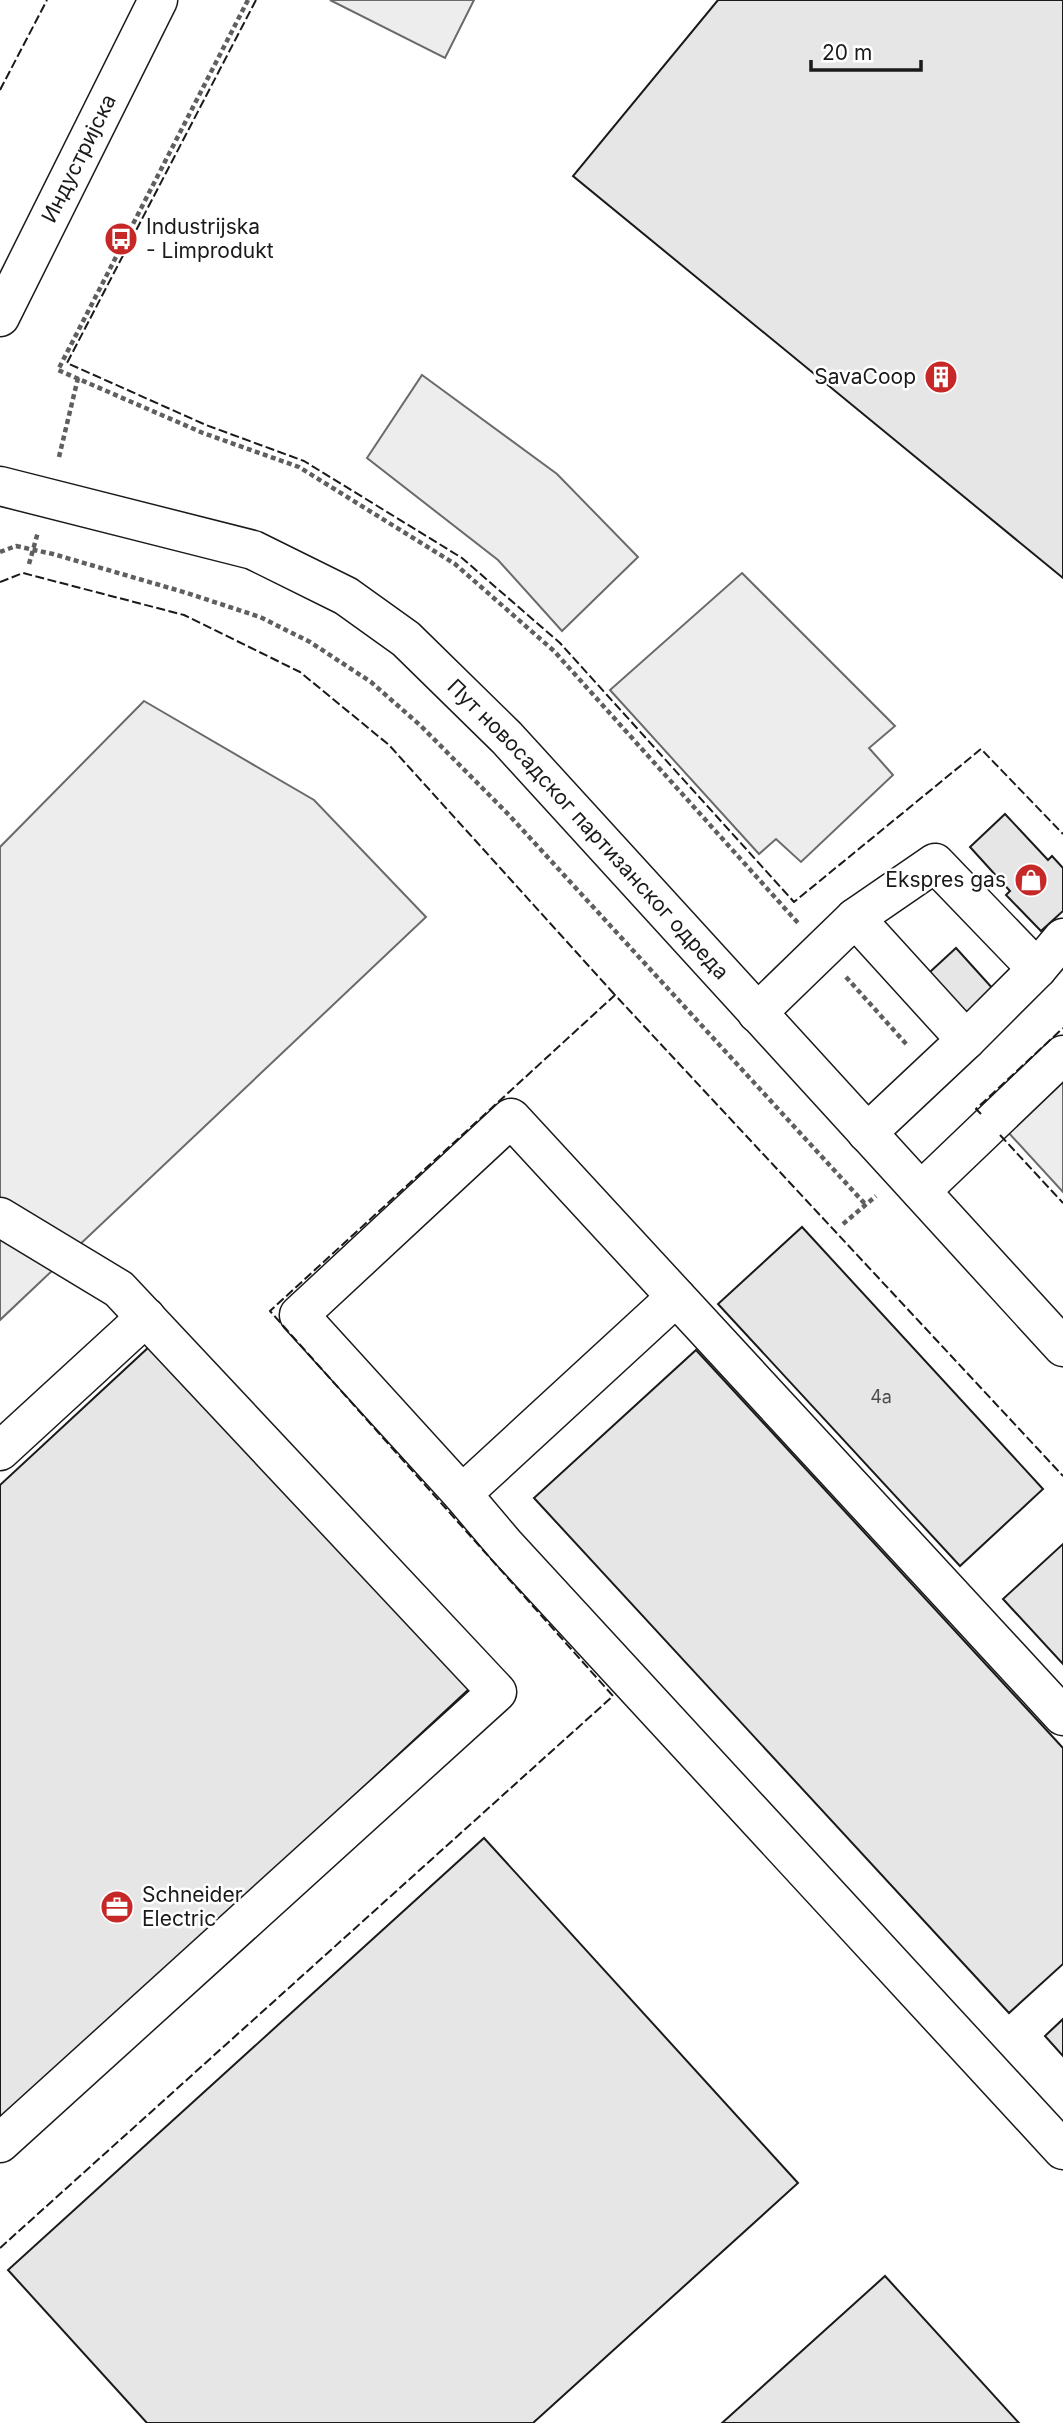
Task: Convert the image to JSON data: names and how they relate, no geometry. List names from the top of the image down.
{
  "streets": {
    "street": ["Индустријска", "Пут новосадског партизанског одреда"]
  },
  "places": {
    "bus stop": ["Industrijska - Limprodukt"],
    "building": ["SavaCoop"],
    "shop": ["Ekspres gas"],
    "office": ["Schneider Electric"]
  },
  "house_numbers": ["4a"],
  "scale_bar": "20 m"
}
